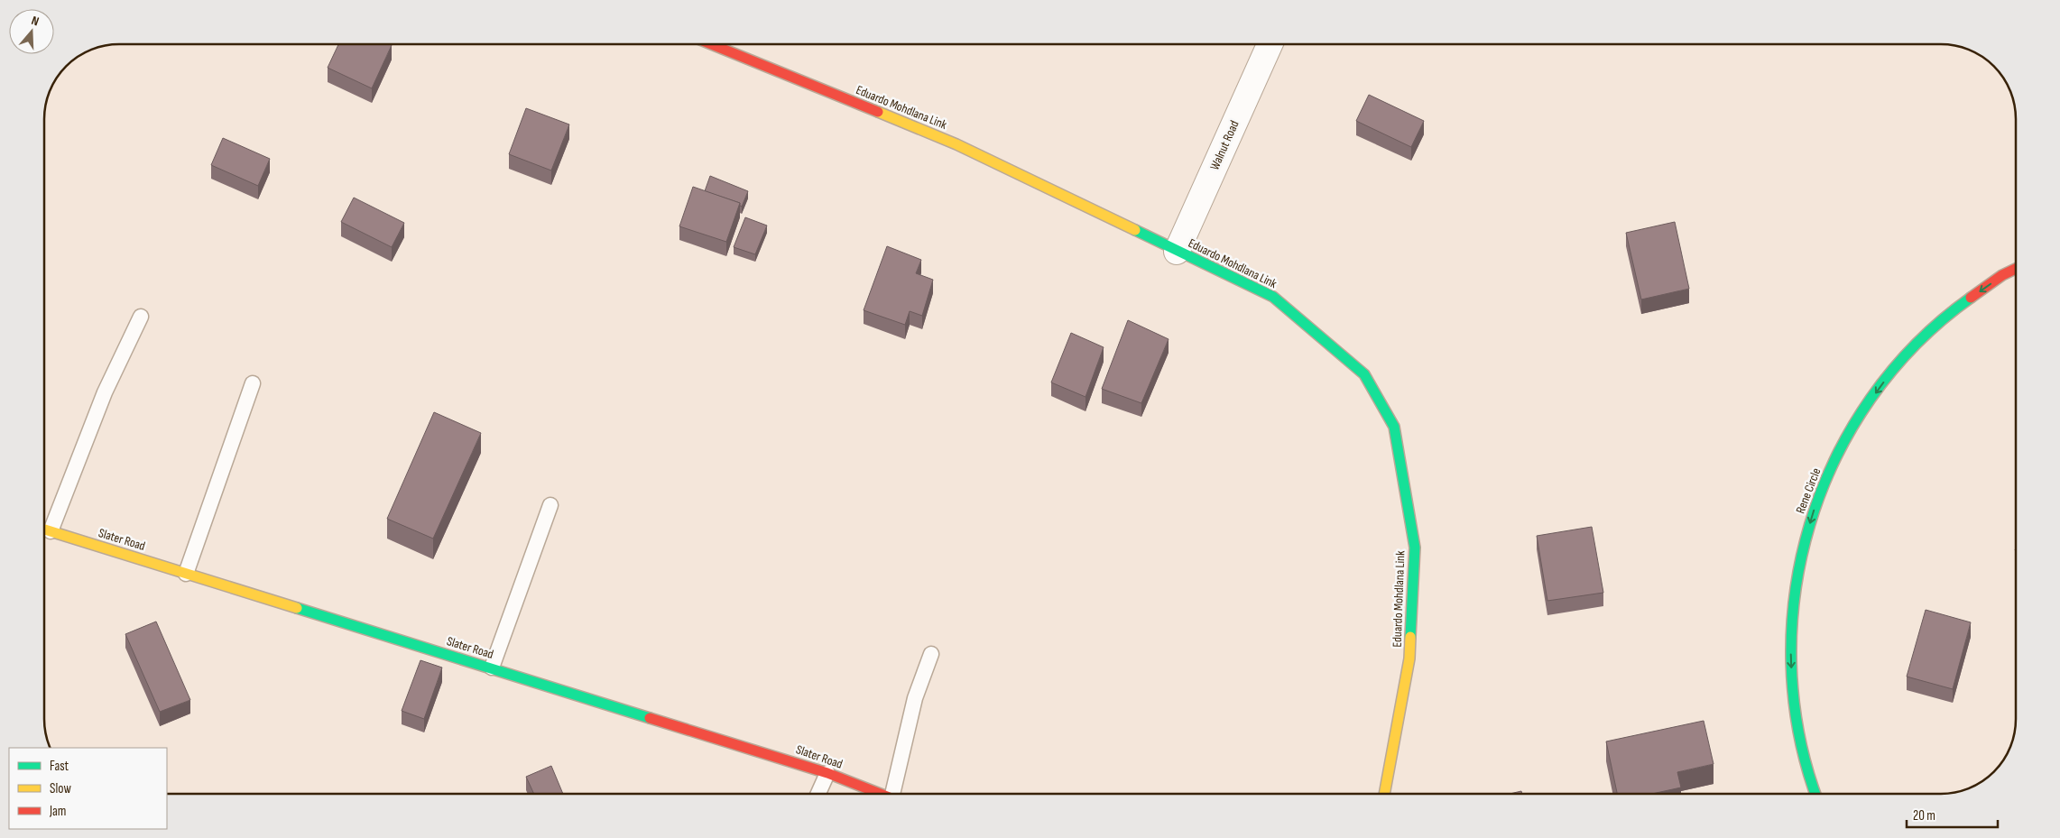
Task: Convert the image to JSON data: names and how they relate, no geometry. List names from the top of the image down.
{
  "streets": {
    "street": [
      "Eduardo Mohdlana Link",
      "Walnut Road",
      "Rene Circle",
      "Slater Road"
    ]
  },
  "crossings": [
    ["Eduardo Mohdlana Link", "Walnut Road"]
  ],
  "one_way": ["Rene Circle"],
  "legend": ["Fast", "Slow", "Jam"],
  "scale_bar": "20 m",
  "north": "top"
}
